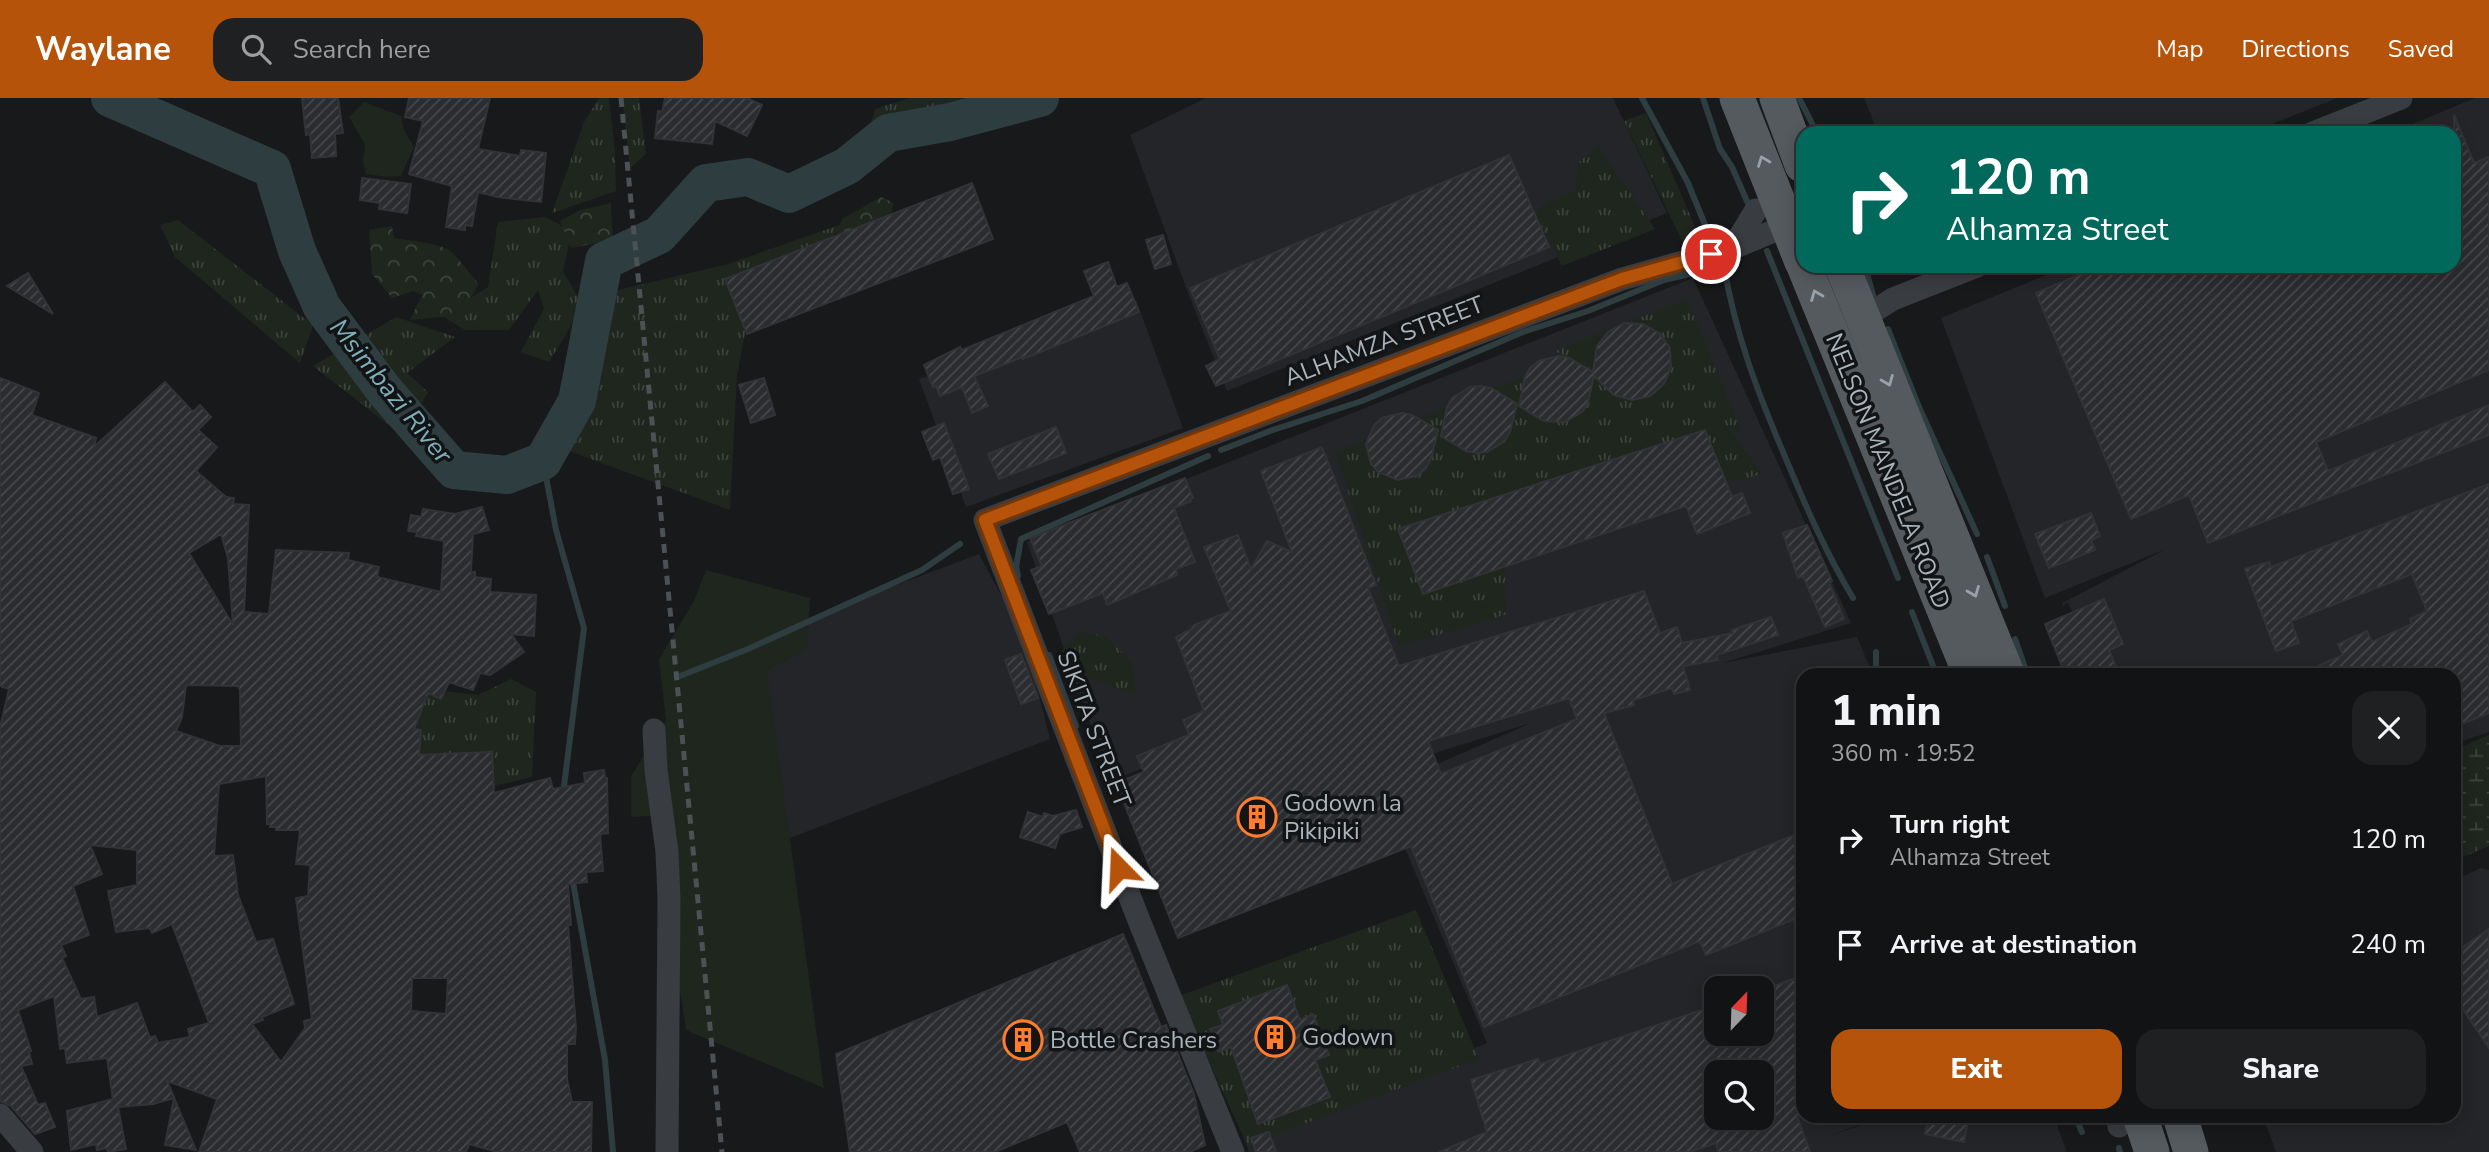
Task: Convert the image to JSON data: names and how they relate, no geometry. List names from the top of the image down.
{
  "streets": {
    "main road": ["NELSON MANDELA ROAD"],
    "street": ["ALHAMZA STREET", "SIKITA STREET"]
  },
  "crossings": [
    ["ALHAMZA STREET", "NELSON MANDELA ROAD"],
    ["ALHAMZA STREET", "SIKITA STREET"]
  ],
  "water": ["Msimbazi River"],
  "places": {
    "building": ["Godown la Pikipiki", "Godown", "Bottle Crashers"]
  },
  "north": "top right",
  "page": {
    "header": "Waylane",
    "search": "Search here",
    "nav": ["Map", "Directions", "Saved"],
    "turn": ["120 m", "Alhamza Street"],
    "heading": ["1 min", "360 m · 19:52"],
    "list": [
      {
        "name": "Turn right",
        "note": "Alhamza Street",
        "value": "120 m"
      },
      {
        "name": "Arrive at destination",
        "value": "240 m"
      }
    ],
    "buttons": ["Exit", "Share"]
  }
}
